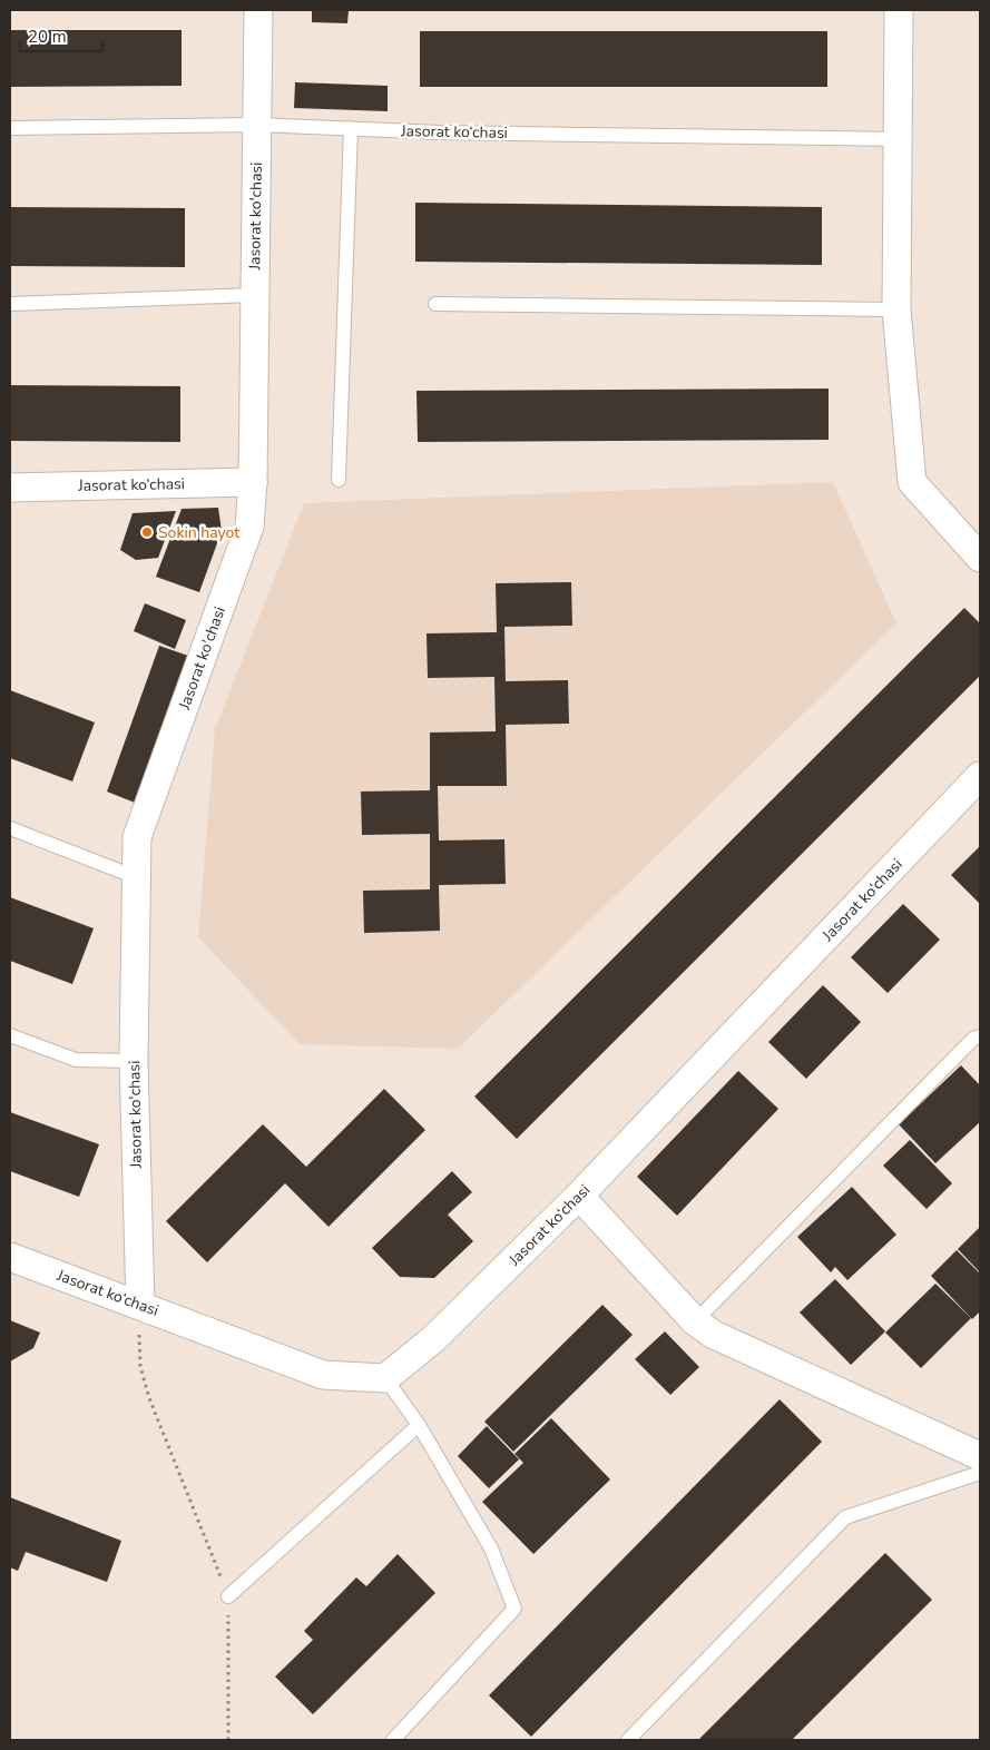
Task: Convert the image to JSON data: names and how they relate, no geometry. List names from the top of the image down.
{
  "streets": {
    "street": ["Jasorat ko‘chasi", "Jasorat ko'chasi"]
  },
  "crossings": [
    ["Jasorat ko‘chasi", "Jasorat ko'chasi"]
  ],
  "places": ["Sokin hayot"],
  "scale_bar": "20 m"
}
